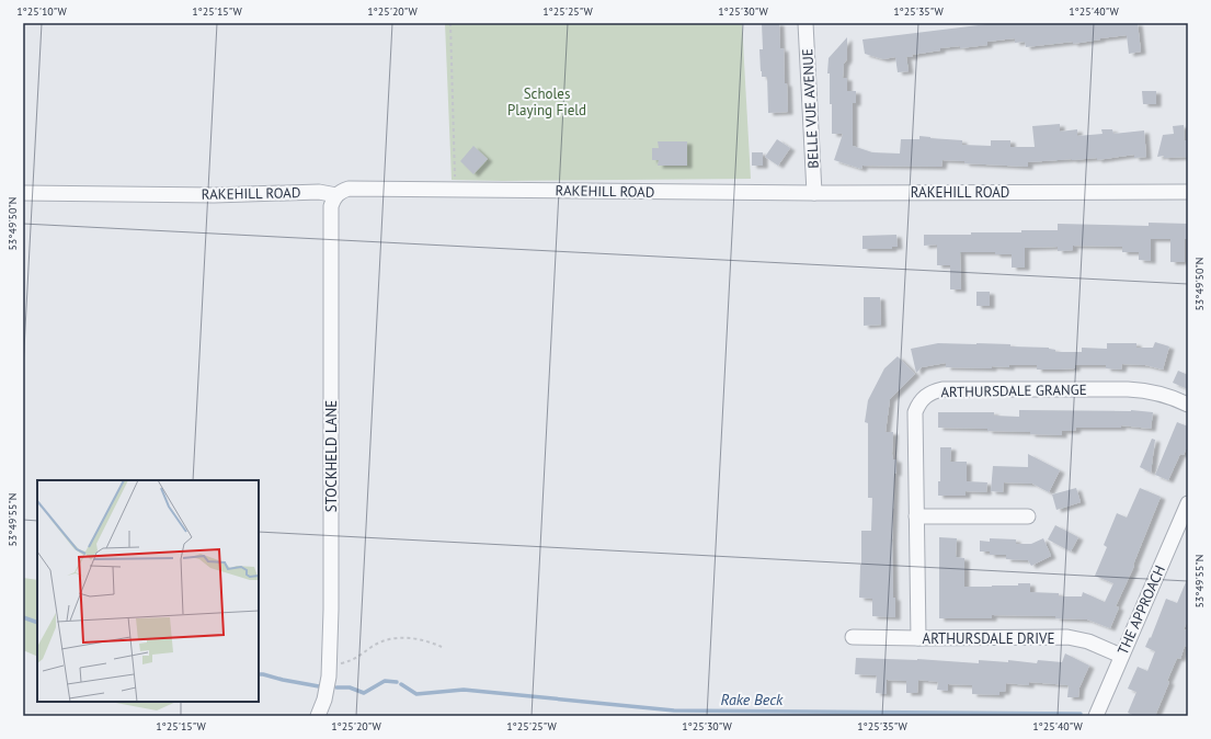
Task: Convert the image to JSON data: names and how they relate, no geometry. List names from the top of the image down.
{
  "streets": {
    "street": [
      "BELLE VUE AVENUE",
      "RAKEHILL ROAD",
      "ARTHURSDALE GRANGE",
      "STOCKHELD LANE",
      "THE APPROACH",
      "ARTHURSDALE DRIVE"
    ]
  },
  "crossings": [
    ["BELLE VUE AVENUE", "RAKEHILL ROAD"],
    ["RAKEHILL ROAD", "STOCKHELD LANE"],
    ["ARTHURSDALE GRANGE", "ARTHURSDALE DRIVE"],
    ["THE APPROACH", "ARTHURSDALE DRIVE"]
  ],
  "water": ["Rake Beck"],
  "parks": ["Scholes Playing Field"],
  "coordinates": [
    "1°25'10\"W",
    "1°25'15\"W",
    "1°25'20\"W",
    "1°25'25\"W",
    "1°25'30\"W",
    "1°25'35\"W",
    "1°25'40\"W",
    "53°49'50\"N",
    "53°49'55\"N"
  ]
}
